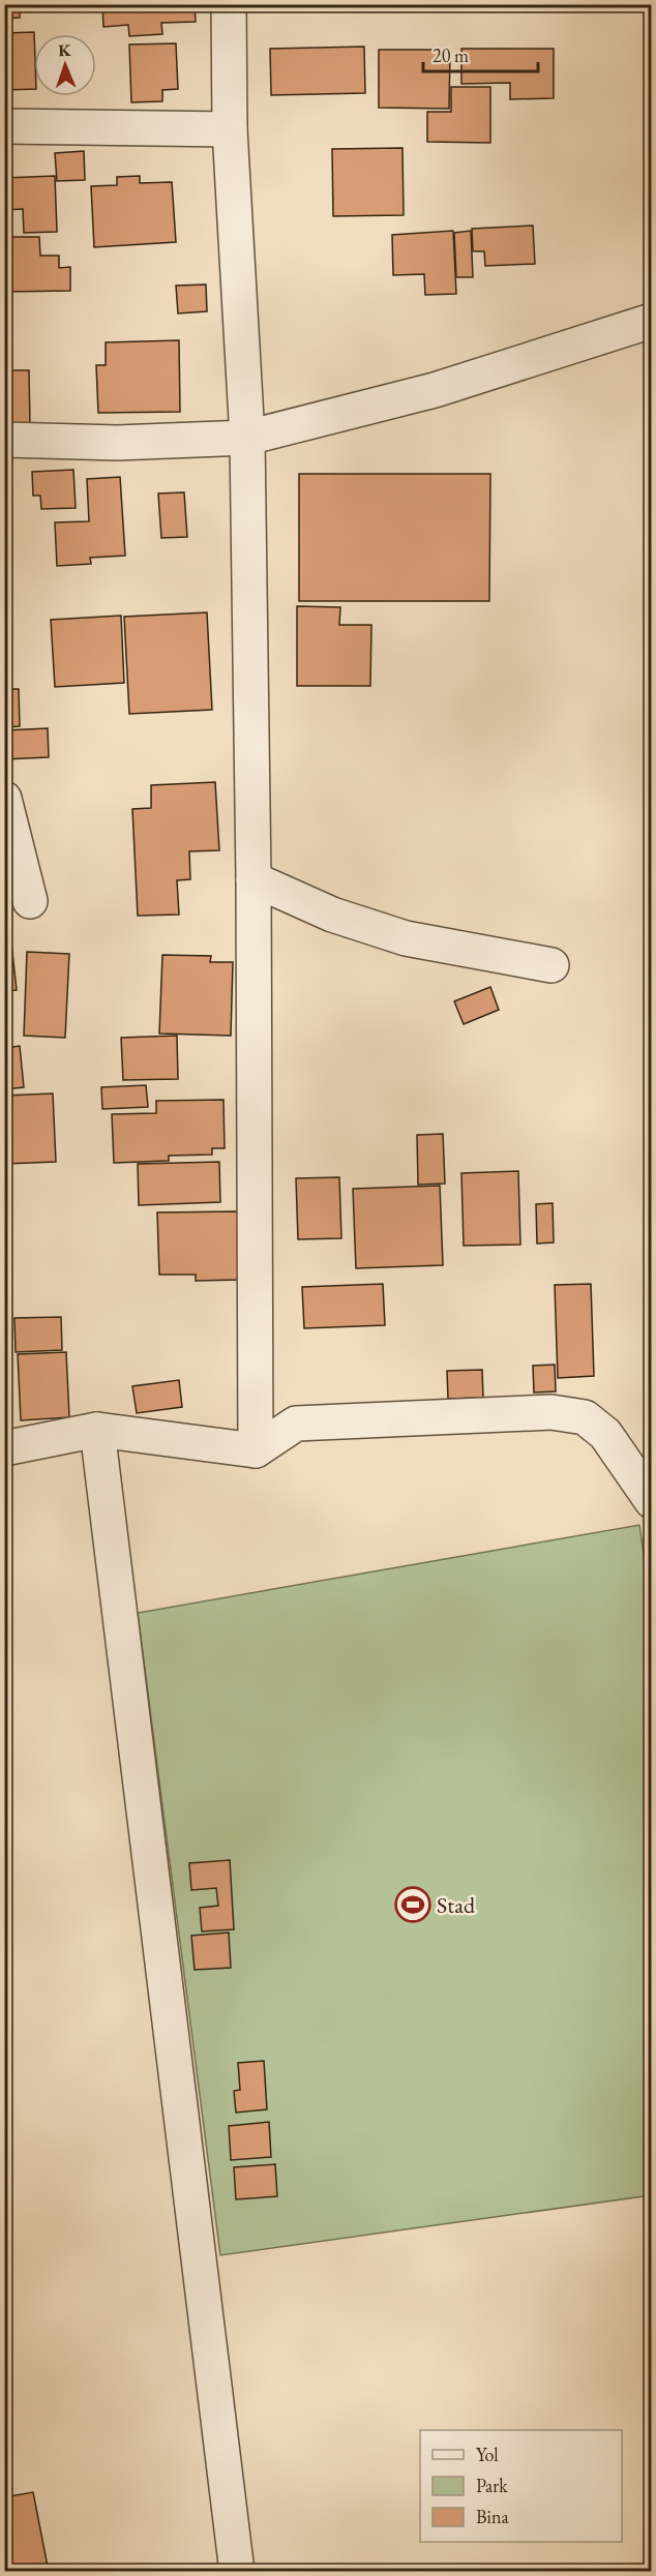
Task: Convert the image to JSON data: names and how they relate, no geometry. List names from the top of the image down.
{
  "places": {
    "sports": ["Stad"]
  },
  "legend": ["Yol", "Park", "Bina"],
  "scale_bar": "20 m",
  "north": "top"
}
